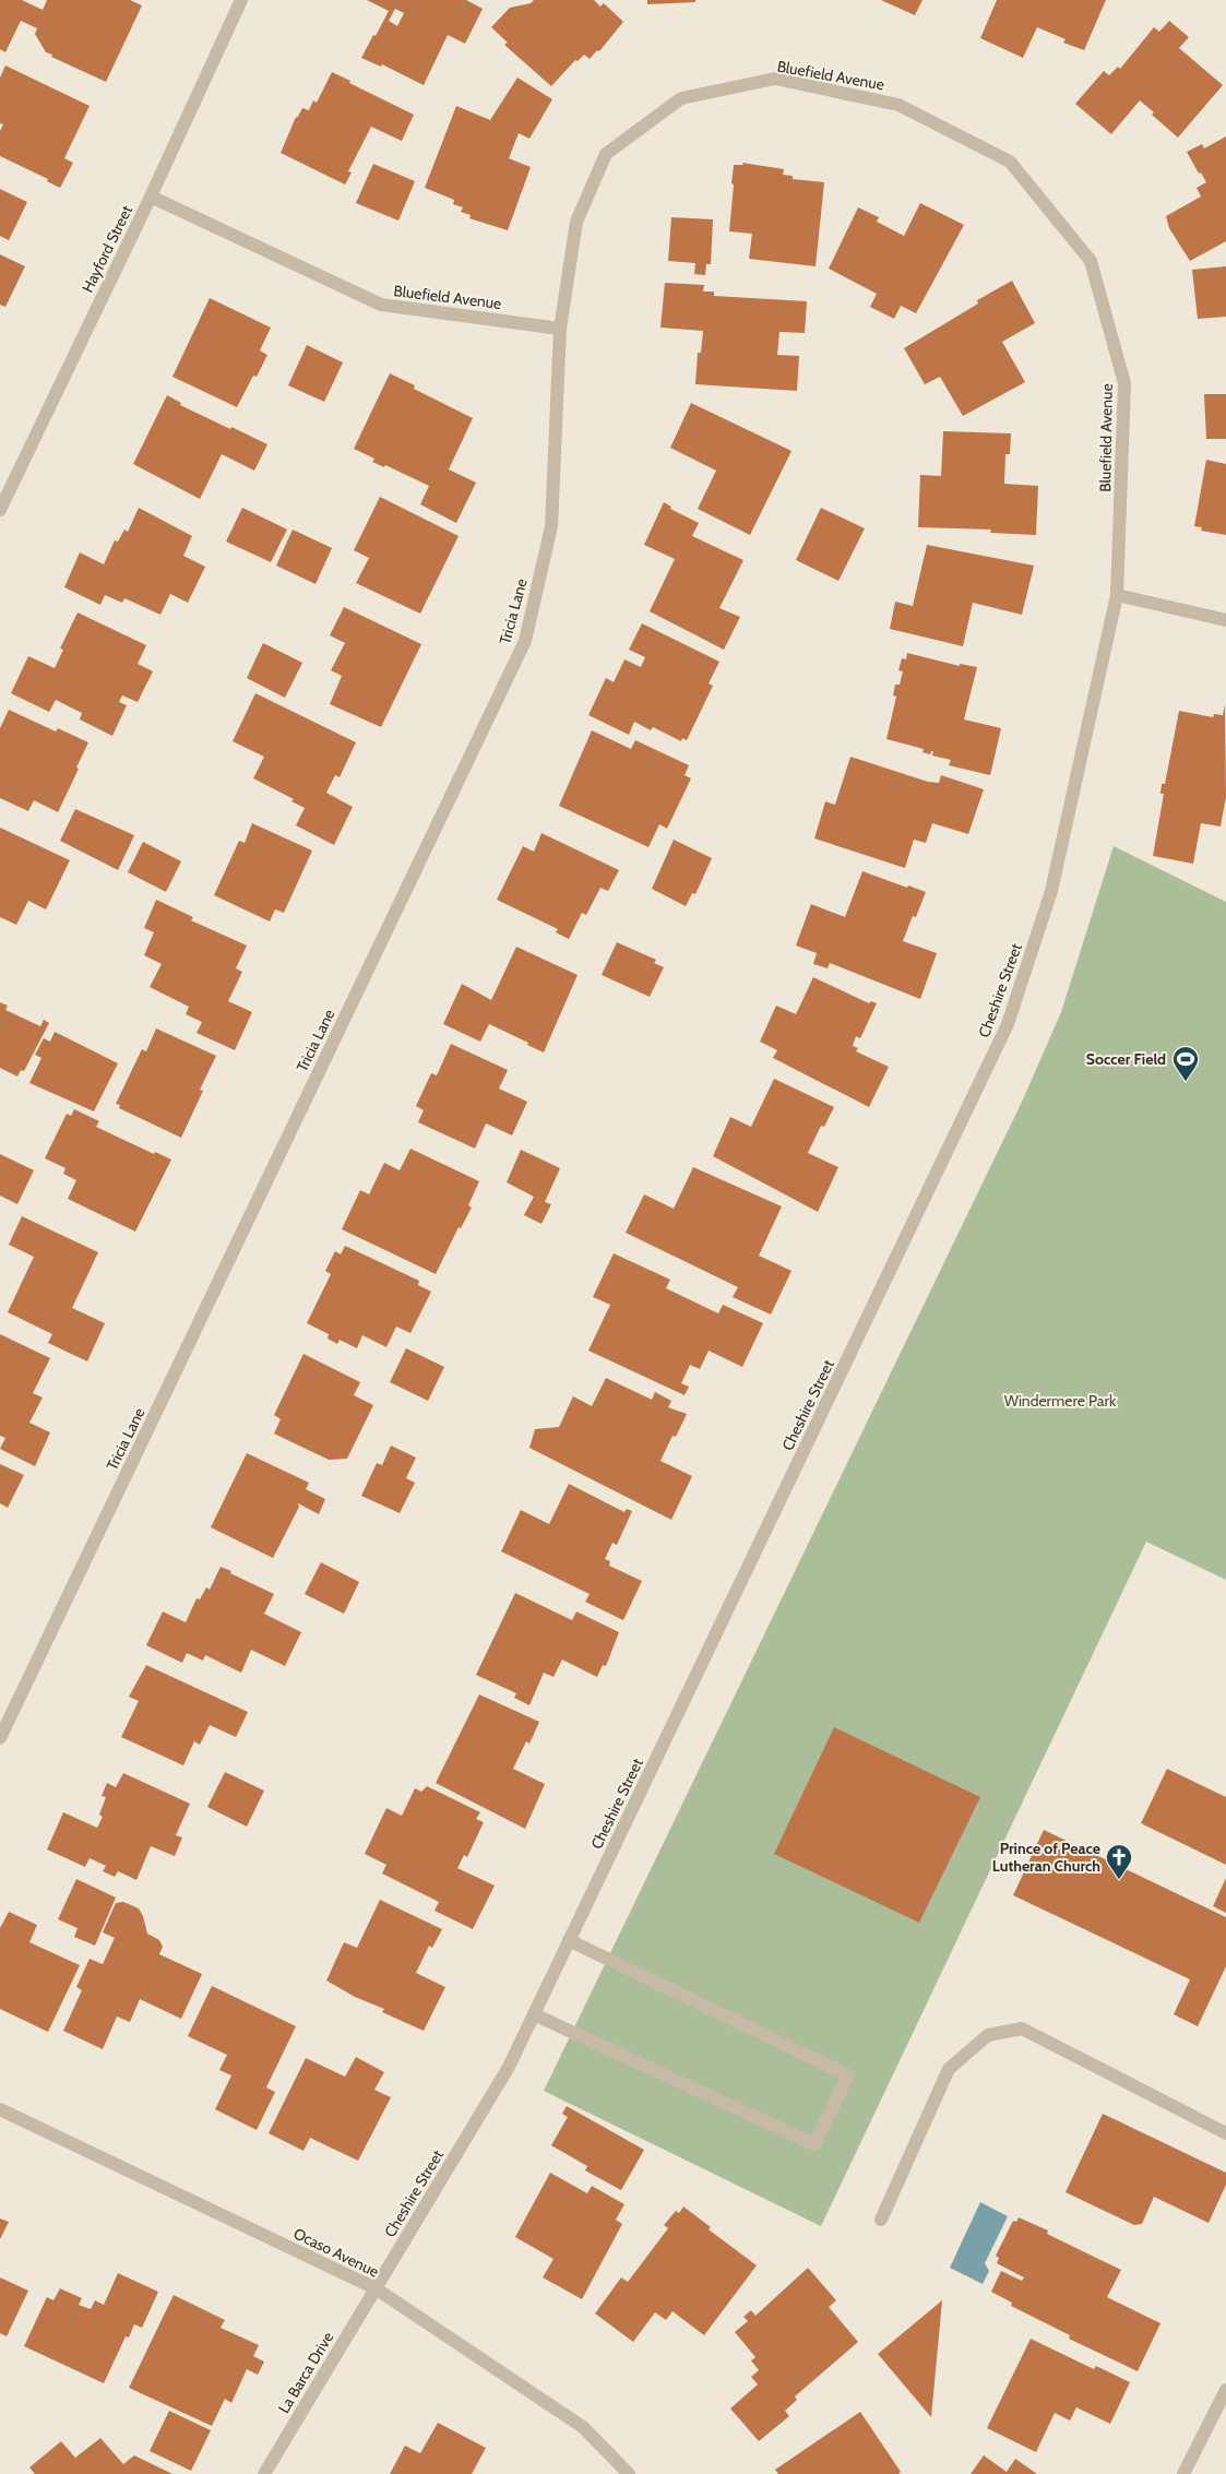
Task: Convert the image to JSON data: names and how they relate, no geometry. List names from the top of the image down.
{
  "streets": {
    "street": [
      "Bluefield Avenue",
      "Hayford Street",
      "Tricia Lane",
      "Cheshire Street",
      "Ocaso Avenue",
      "La Barca Drive"
    ]
  },
  "crossings": [
    ["Bluefield Avenue", "Hayford Street"],
    ["Bluefield Avenue", "Tricia Lane"],
    ["Bluefield Avenue", "Cheshire Street"],
    ["Cheshire Street", "Ocaso Avenue"],
    ["Cheshire Street", "La Barca Drive"],
    ["Ocaso Avenue", "La Barca Drive"]
  ],
  "parks": ["Windermere Park"],
  "places": {
    "sports": ["Soccer Field"],
    "church": ["Prince of Peace Lutheran Church"]
  }
}
